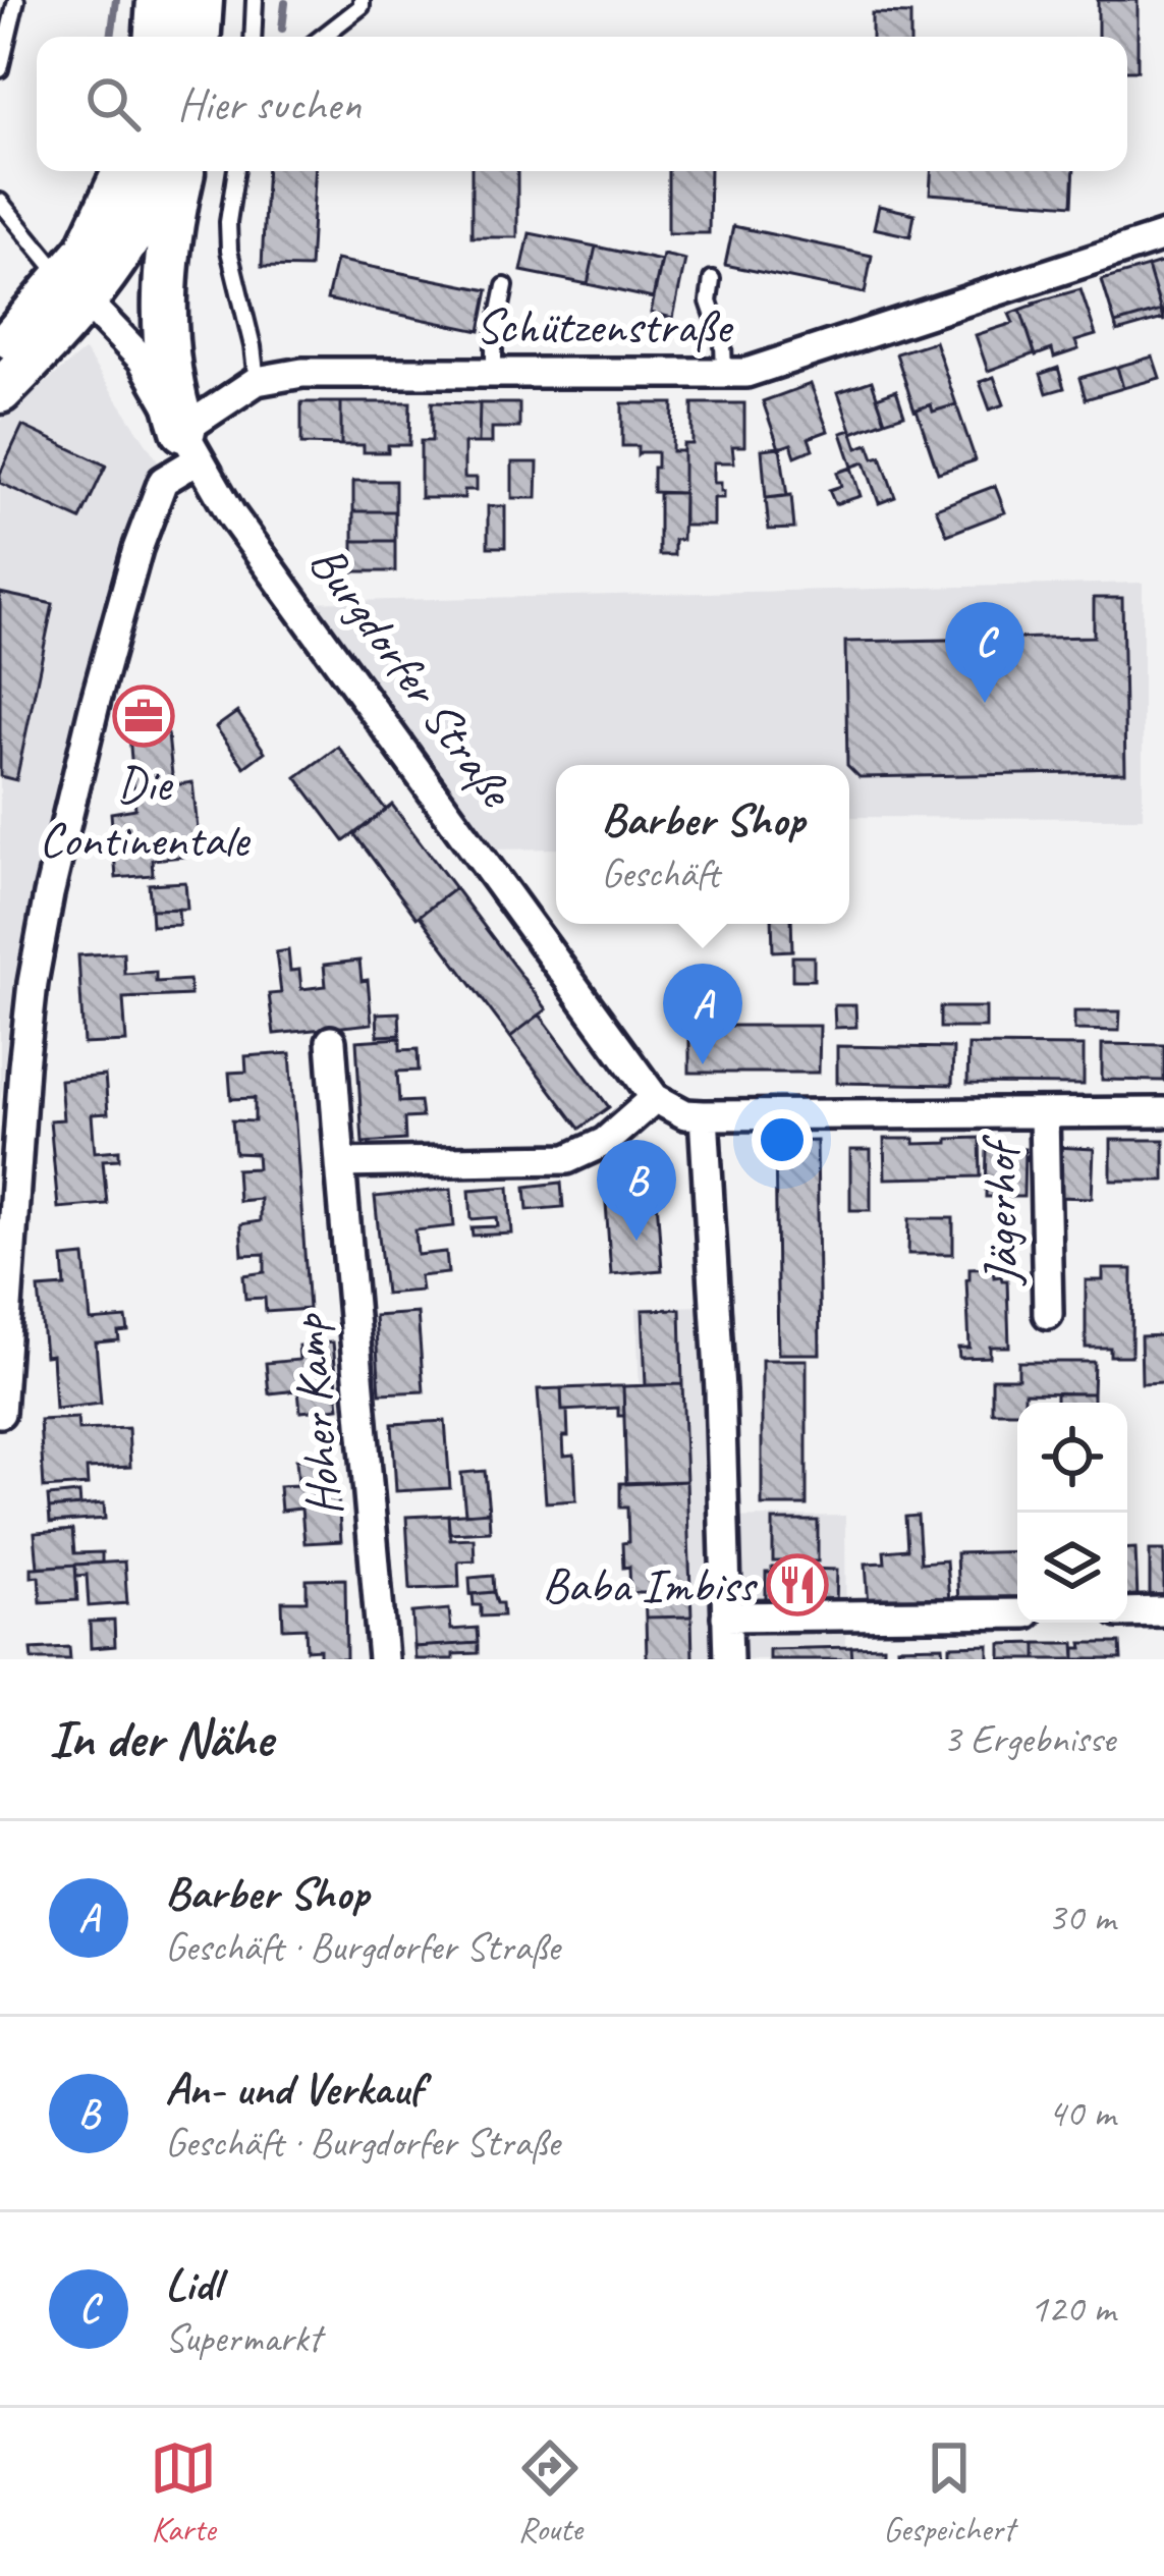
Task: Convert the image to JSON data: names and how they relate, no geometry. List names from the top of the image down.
{
  "streets": {
    "street": [
      "Schützenstraße",
      "Burgdorfer Straße",
      "Jägerhof",
      "Hoher Kamp"
    ]
  },
  "crossings": [
    ["Schützenstraße", "Burgdorfer Straße"]
  ],
  "places": {
    "office": ["Die Continentale"],
    "restaurant": ["Baba Imbiss"]
  },
  "page": {
    "search": "Hier suchen",
    "pins": ["C", "A", "B"],
    "popup": ["Barber Shop", "Geschäft"],
    "heading": ["In der Nähe", "3 Ergebnisse"],
    "list": [
      {
        "mark": "A",
        "name": "Barber Shop",
        "note": "Geschäft · Burgdorfer Straße",
        "value": "30 m"
      },
      {
        "mark": "B",
        "name": "An- und Verkauf",
        "note": "Geschäft · Burgdorfer Straße",
        "value": "40 m"
      },
      {
        "mark": "C",
        "name": "Lidl",
        "note": "Supermarkt",
        "value": "120 m"
      }
    ],
    "nav": ["Karte", "Route", "Gespeichert"]
  }
}
